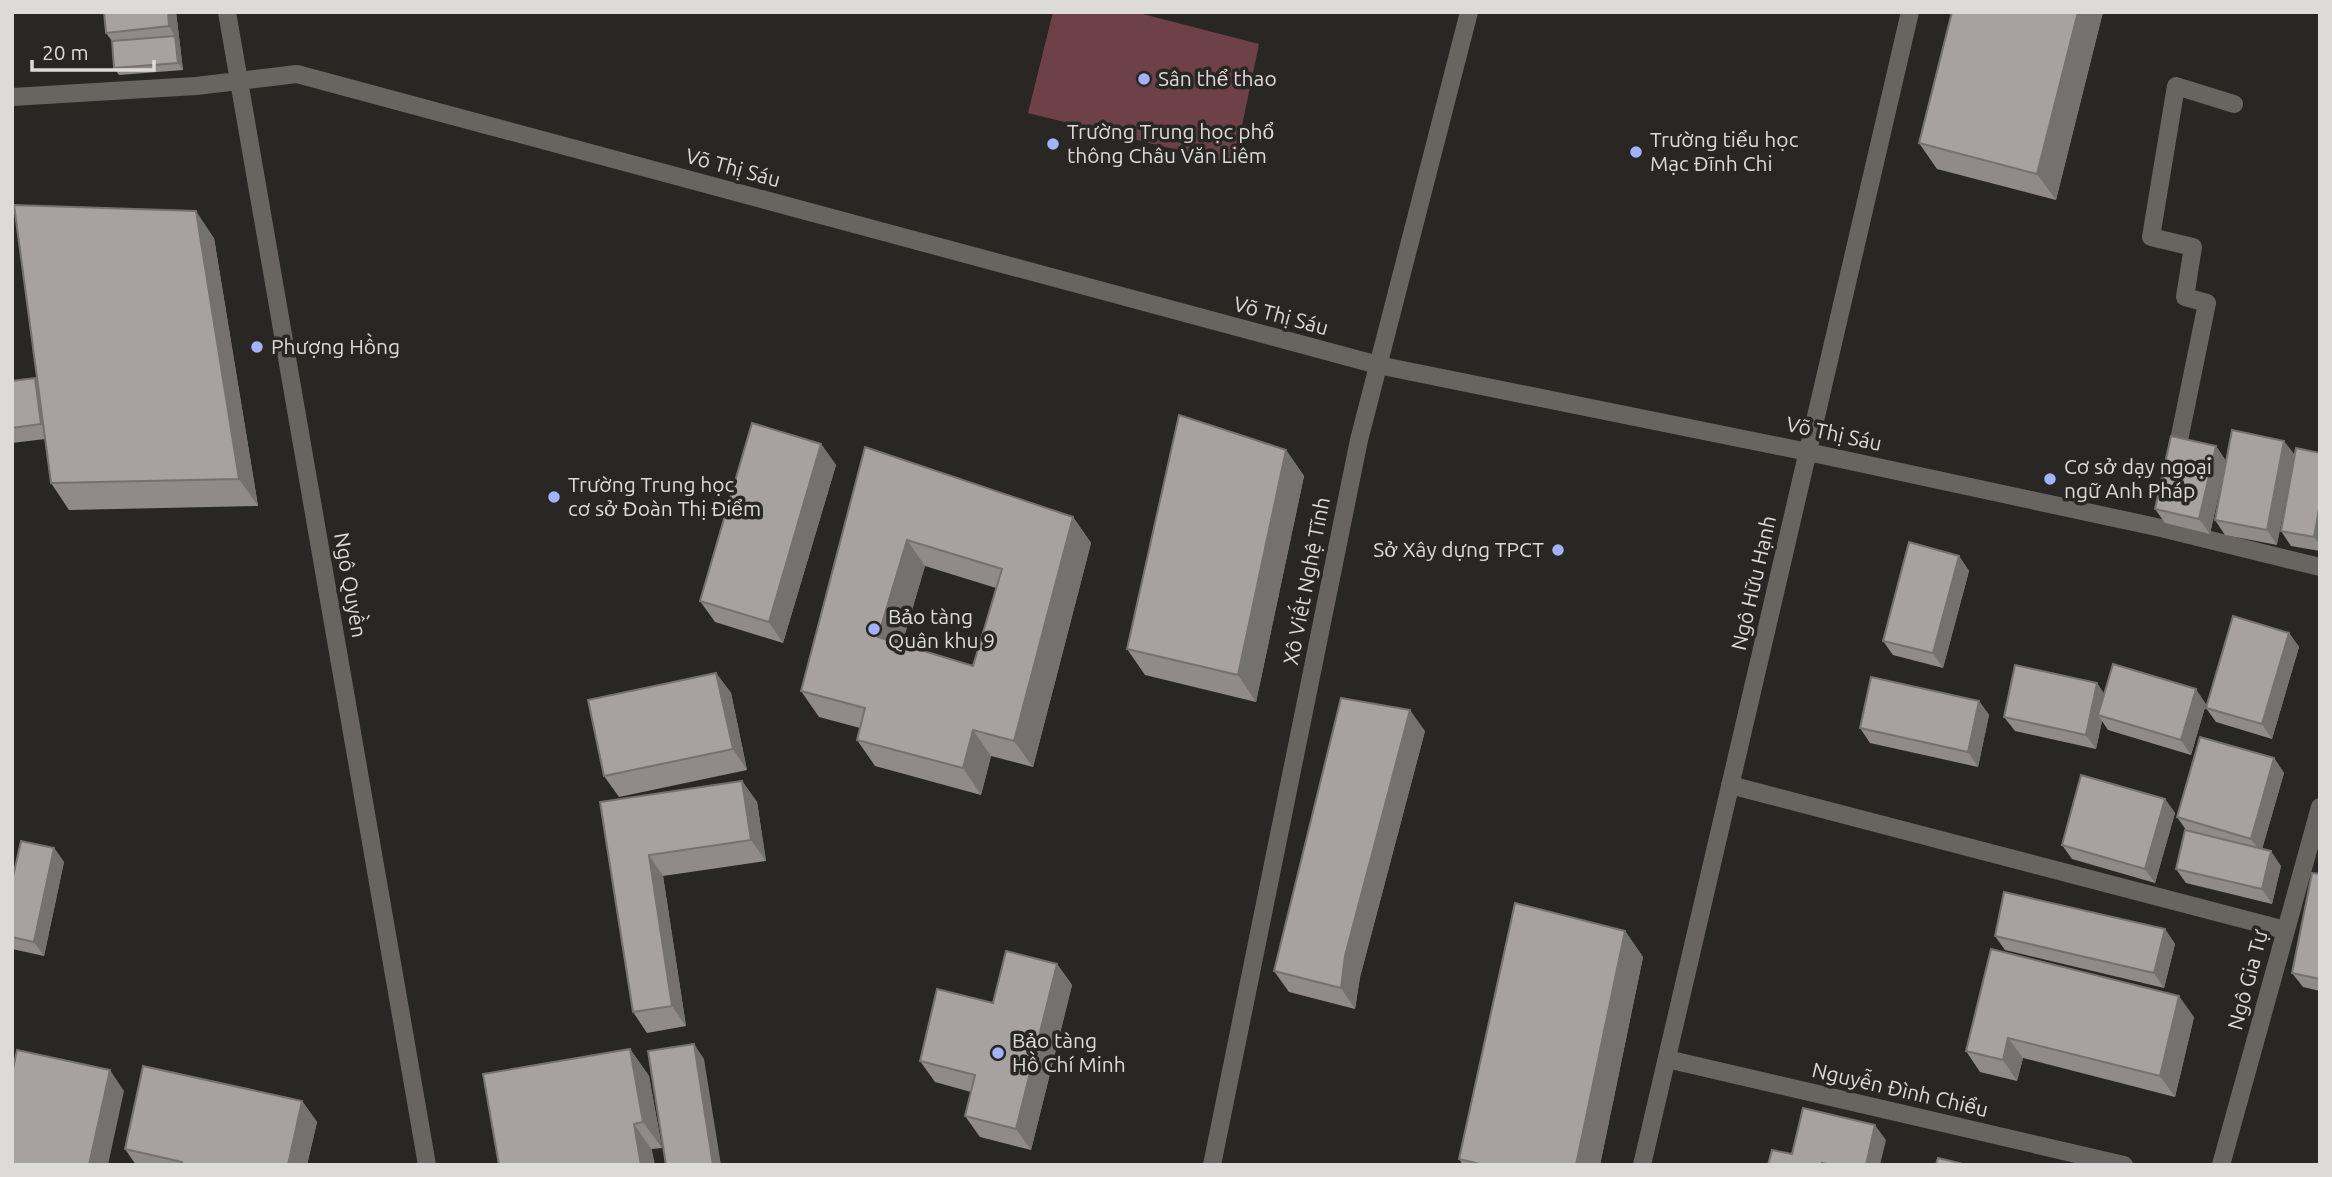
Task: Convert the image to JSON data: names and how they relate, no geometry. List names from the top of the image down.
{
  "streets": {
    "street": [
      "Võ Thị Sáu",
      "Xô Viết Nghệ Tĩnh",
      "Ngô Hữu Hạnh",
      "Ngô Quyền",
      "Ngô Gia Tự",
      "Nguyễn Đình Chiểu"
    ]
  },
  "crossings": [
    ["Võ Thị Sáu", "Xô Viết Nghệ Tĩnh"],
    ["Võ Thị Sáu", "Ngô Hữu Hạnh"],
    ["Võ Thị Sáu", "Ngô Quyền"],
    ["Ngô Hữu Hạnh", "Nguyễn Đình Chiểu"]
  ],
  "places": [
    "Sân thể thao",
    "Trường Trung học phổ thông Châu Văn Liêm",
    "Trường tiểu học Mạc Đĩnh Chi",
    "Phượng Hồng",
    "Cơ sở dạy ngoại ngữ Anh Pháp",
    "Trường Trung học cơ sở Đoàn Thị Điểm",
    "Sở Xây dựng TPCT",
    "Bảo tàng Quân khu 9",
    "Bảo tàng Hồ Chí Minh"
  ],
  "scale_bar": "20 m"
}
